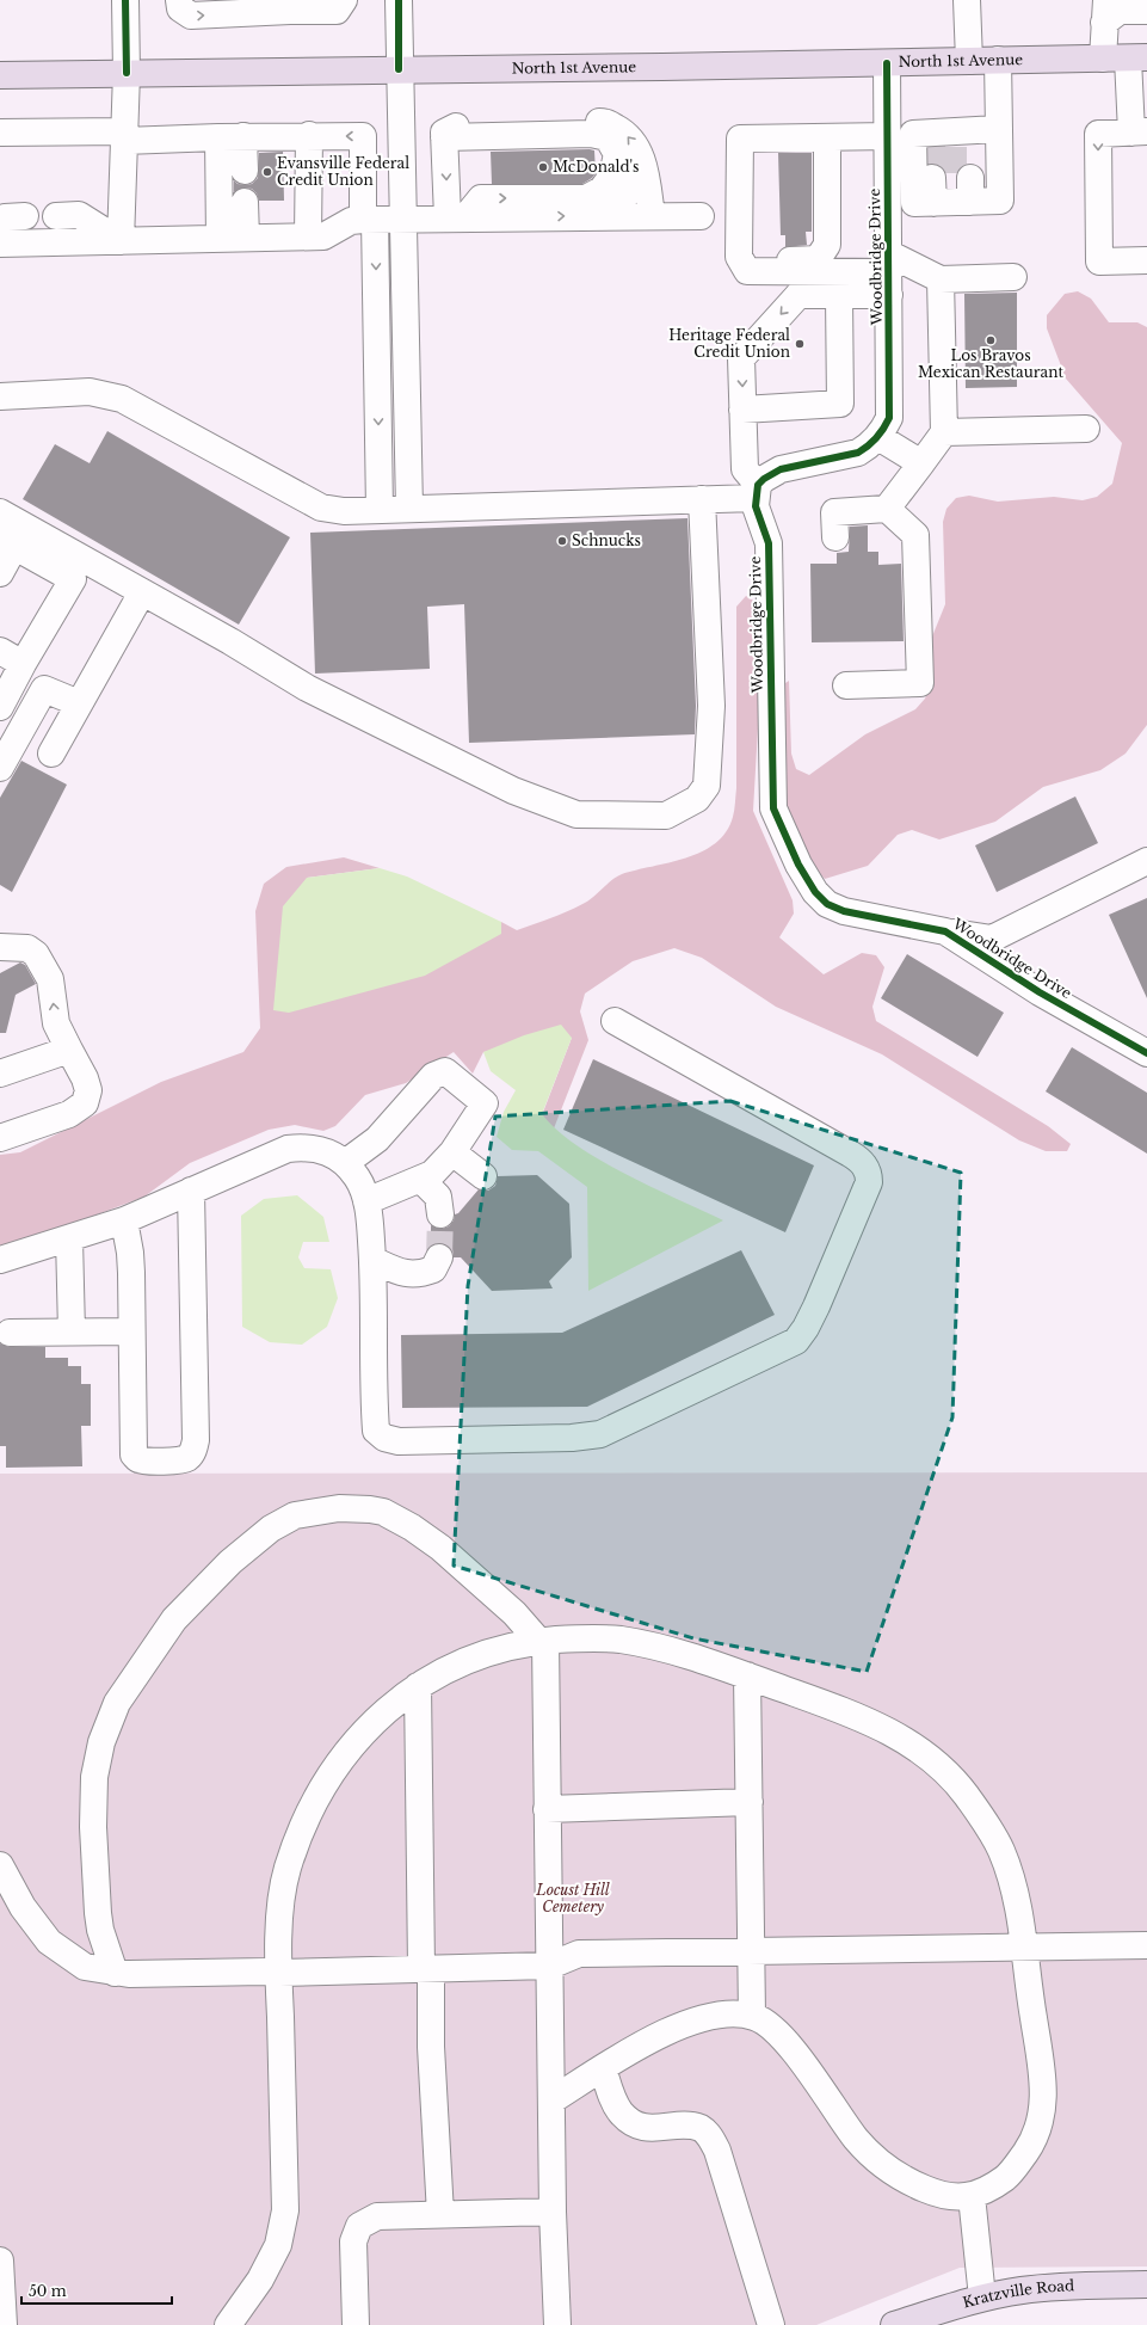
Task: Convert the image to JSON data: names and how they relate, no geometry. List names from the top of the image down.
{
  "streets": {
    "main road": ["North 1st Avenue", "Kratzville Road"],
    "street": ["Woodbridge Drive"]
  },
  "crossings": [
    ["North 1st Avenue", "Woodbridge Drive"]
  ],
  "parks": ["Locust Hill Cemetery"],
  "places": [
    "McDonald's",
    "Evansville Federal Credit Union",
    "Los Bravos Mexican Restaurant",
    "Heritage Federal Credit Union",
    "Schnucks"
  ],
  "scale_bar": "50 m"
}
